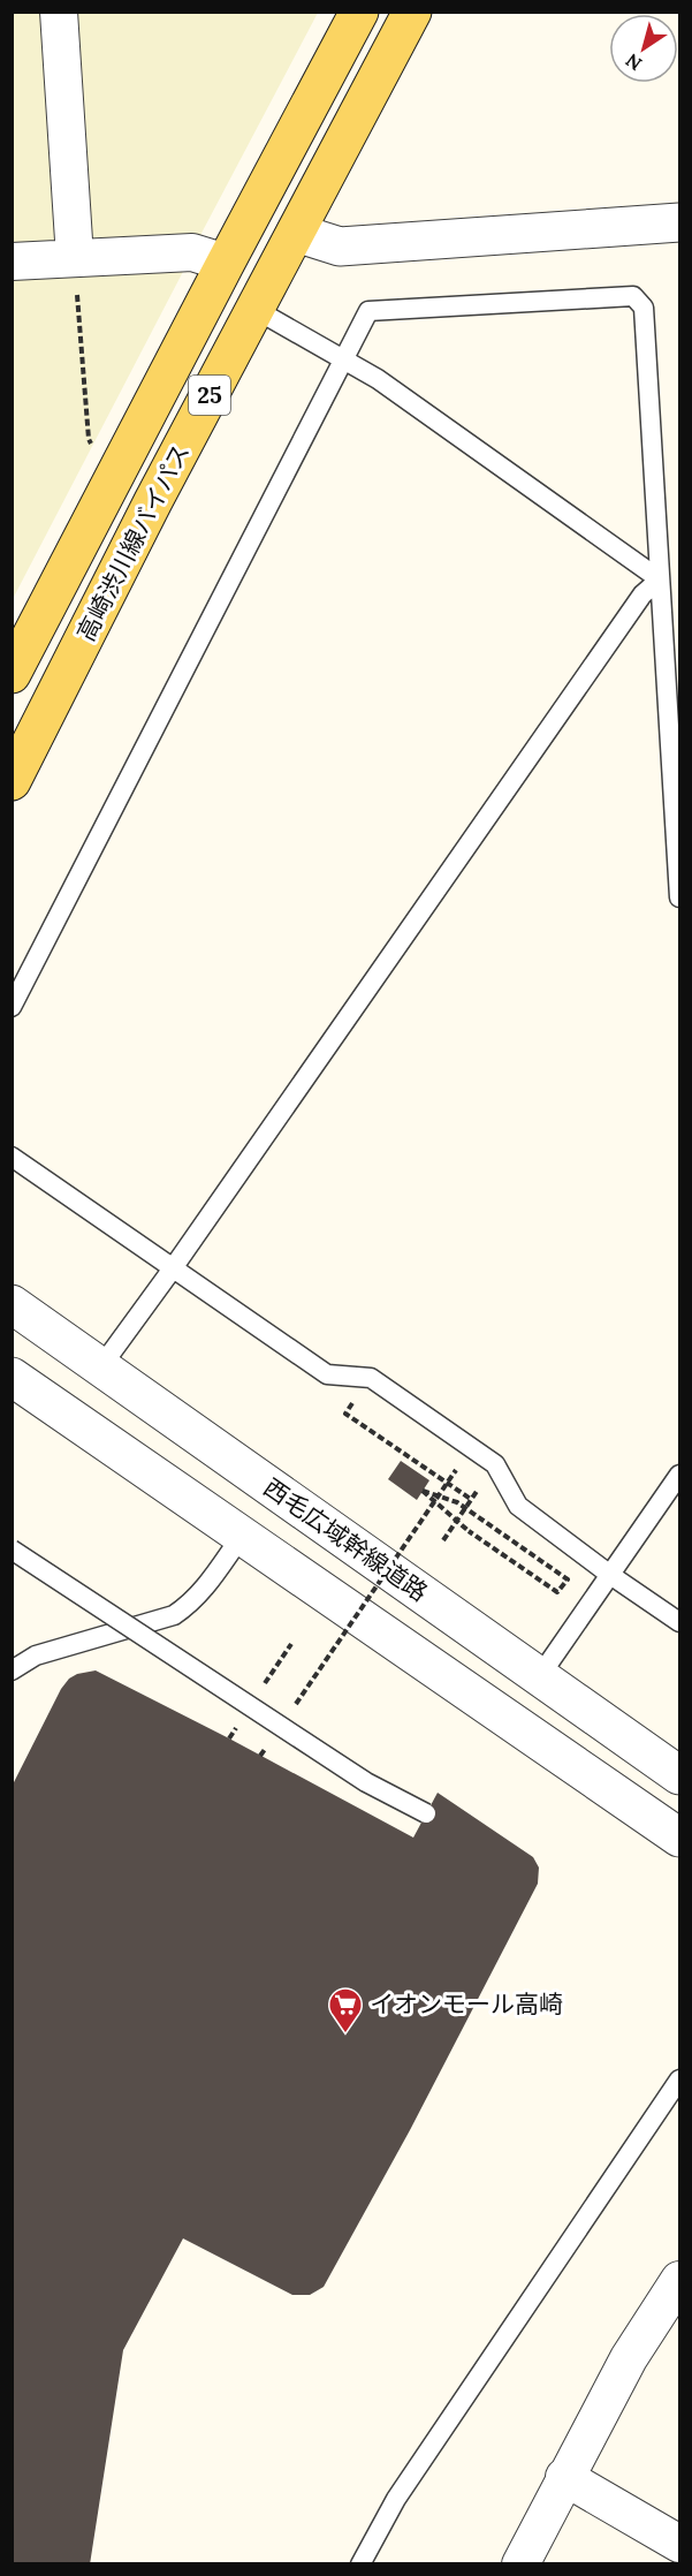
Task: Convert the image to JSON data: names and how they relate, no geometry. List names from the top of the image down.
{
  "streets": {
    "main road": ["25", "高崎渋川線バイパス"],
    "street": ["西毛広域幹線道路"]
  },
  "places": {
    "supermarket": ["イオンモール高崎"]
  },
  "north": "bottom left"
}
